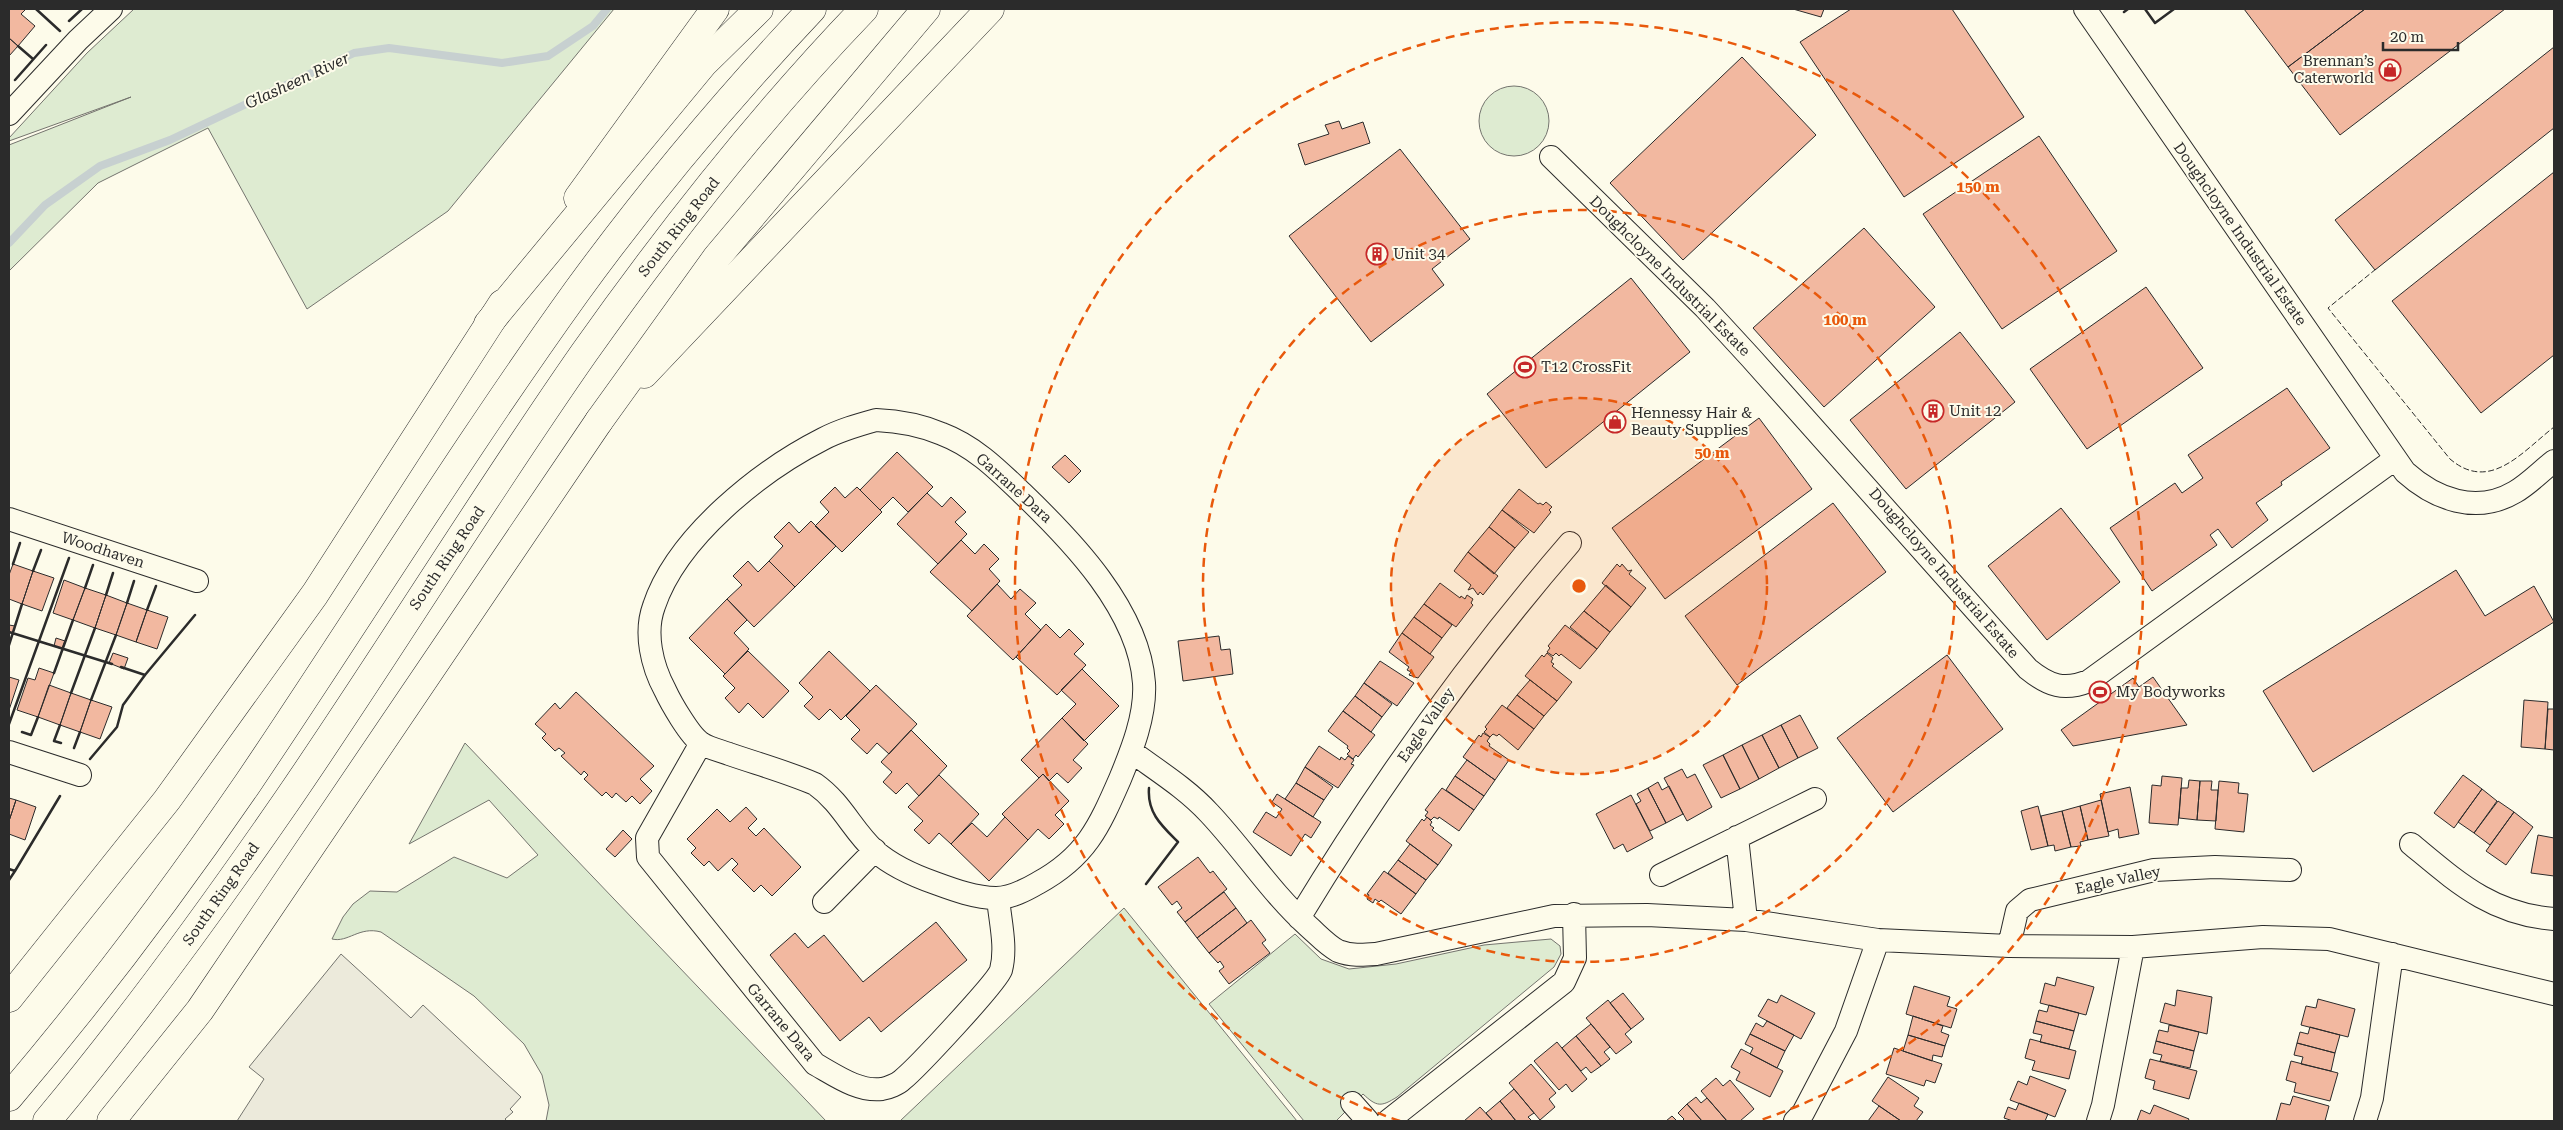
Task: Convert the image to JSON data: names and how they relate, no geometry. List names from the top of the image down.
{
  "streets": {
    "main road": ["South Ring Road"],
    "street": [
      "Doughcloyne Industrial Estate",
      "Garrane Dara",
      "Woodhaven",
      "Eagle Valley"
    ]
  },
  "water": ["Glasheen River"],
  "places": {
    "shop": ["Brennan’s Caterworld", "Hennessy Hair & Beauty Supplies"],
    "building": ["Unit 34", "Unit 12"],
    "sports": ["T12 CrossFit", "My Bodyworks"]
  },
  "scale_bar": "20 m",
  "rings": ["150 m", "100 m", "50 m"]
}
